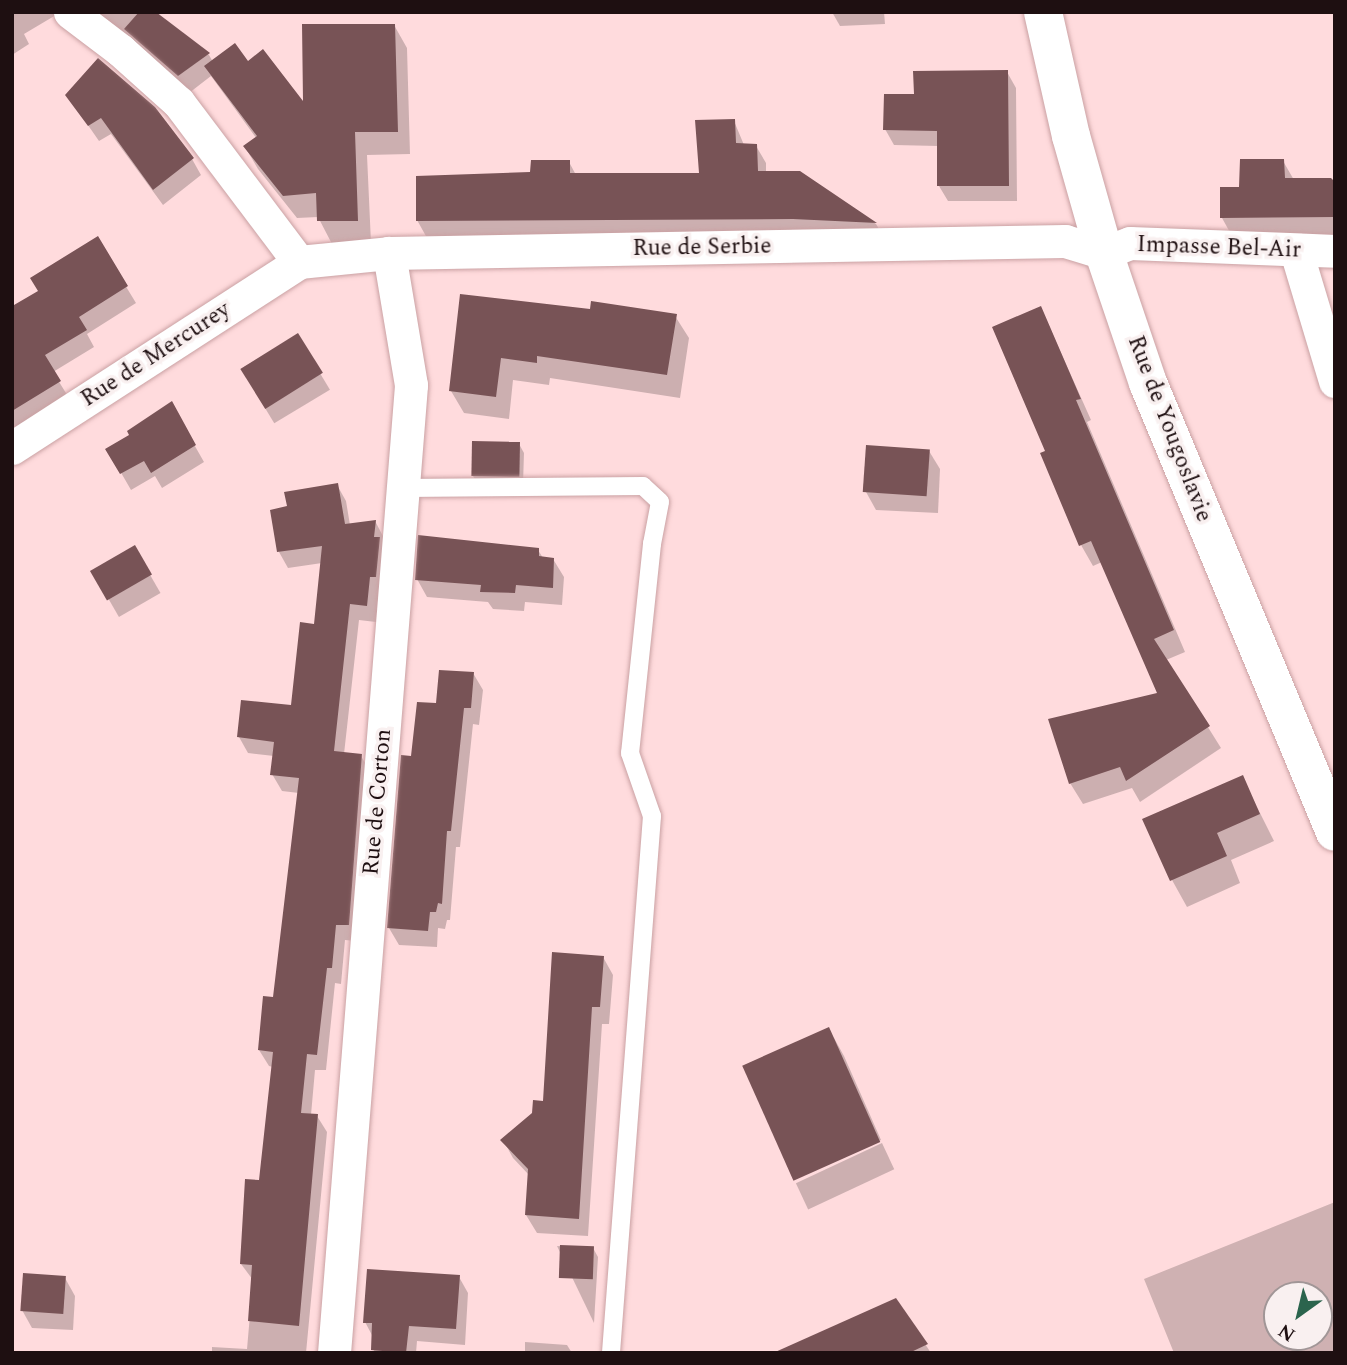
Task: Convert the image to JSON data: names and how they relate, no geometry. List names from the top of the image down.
{
  "streets": {
    "main road": ["Rue de Yougoslavie"],
    "street": [
      "Rue de Serbie",
      "Impasse Bel-Air",
      "Rue de Mercurey",
      "Rue de Corton"
    ]
  },
  "crossings": [
    ["Rue de Serbie", "Impasse Bel-Air"],
    ["Rue de Serbie", "Rue de Mercurey"],
    ["Rue de Serbie", "Rue de Yougoslavie"],
    ["Rue de Serbie", "Rue de Corton"],
    ["Impasse Bel-Air", "Rue de Yougoslavie"]
  ],
  "north": "bottom left"
}
